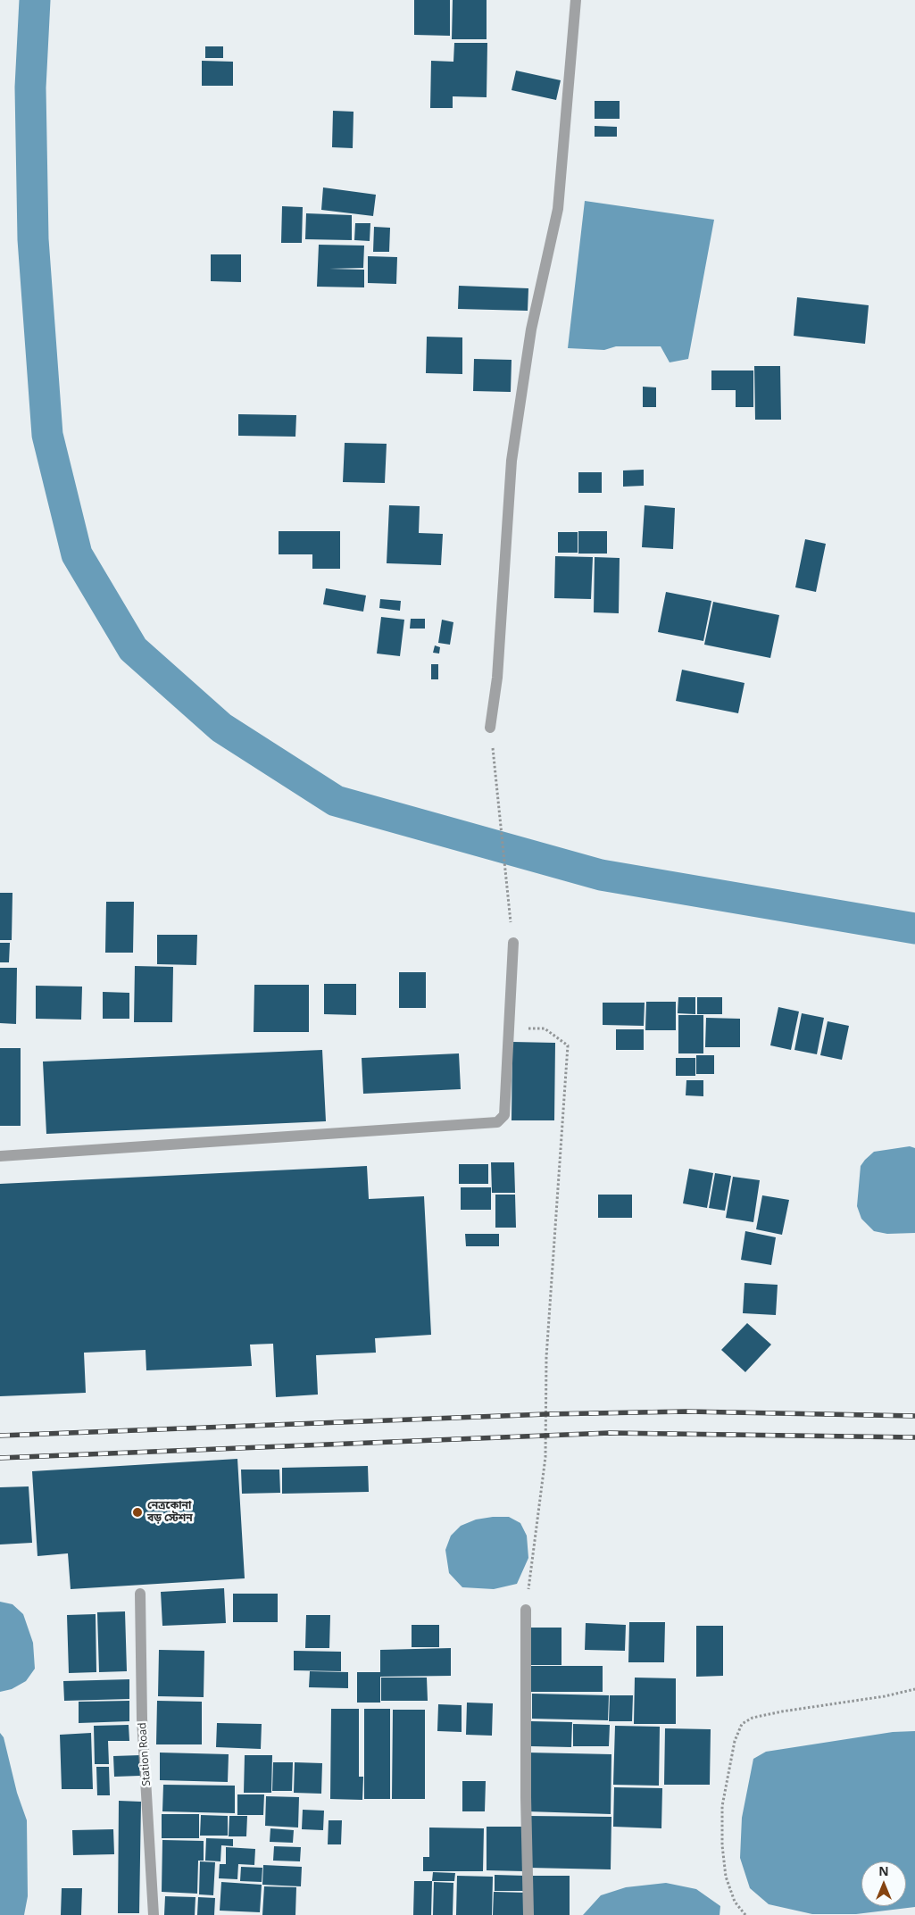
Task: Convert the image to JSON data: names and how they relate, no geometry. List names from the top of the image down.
{
  "streets": {
    "street": ["Station Road"]
  },
  "places": ["নেত্রকোনা বড় স্টেশন"],
  "north": "top"
}
